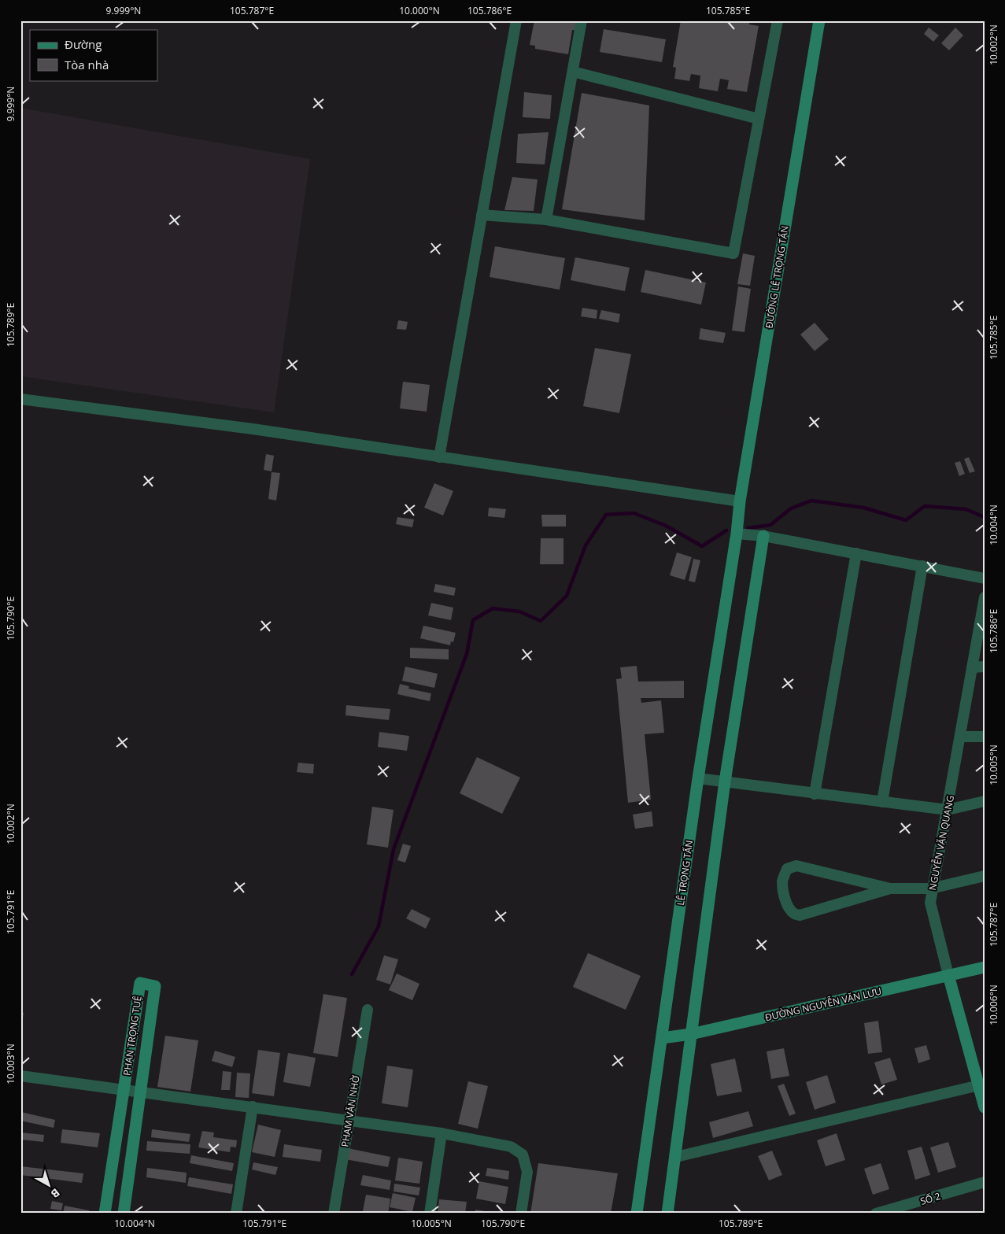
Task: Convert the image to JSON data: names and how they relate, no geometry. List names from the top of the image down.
{
  "streets": {
    "street": [
      "ĐƯỜNG LÊ TRỌNG TẤN",
      "NGUYỄN VĂN QUANG",
      "LÊ TRỌNG TẤN",
      "ĐƯỜNG NGUYỄN VĂN LƯU",
      "PHAN TRỌNG TUỆ",
      "PHẠM VĂN NHỜ",
      "SỐ 2"
    ]
  },
  "crossings": [
    ["ĐƯỜNG LÊ TRỌNG TẤN", "LÊ TRỌNG TẤN"],
    ["NGUYỄN VĂN QUANG", "ĐƯỜNG NGUYỄN VĂN LƯU"],
    ["LÊ TRỌNG TẤN", "ĐƯỜNG NGUYỄN VĂN LƯU"]
  ],
  "legend": ["Đường", "Tòa nhà"],
  "north": "bottom right",
  "coordinates": [
    "9.999°N",
    "105.787°E",
    "10.000°N",
    "105.786°E",
    "105.785°E",
    "10.002°N",
    "105.789°E",
    "10.004°N",
    "105.790°E",
    "10.005°N",
    "105.791°E",
    "10.006°N",
    "10.003°N"
  ]
}
